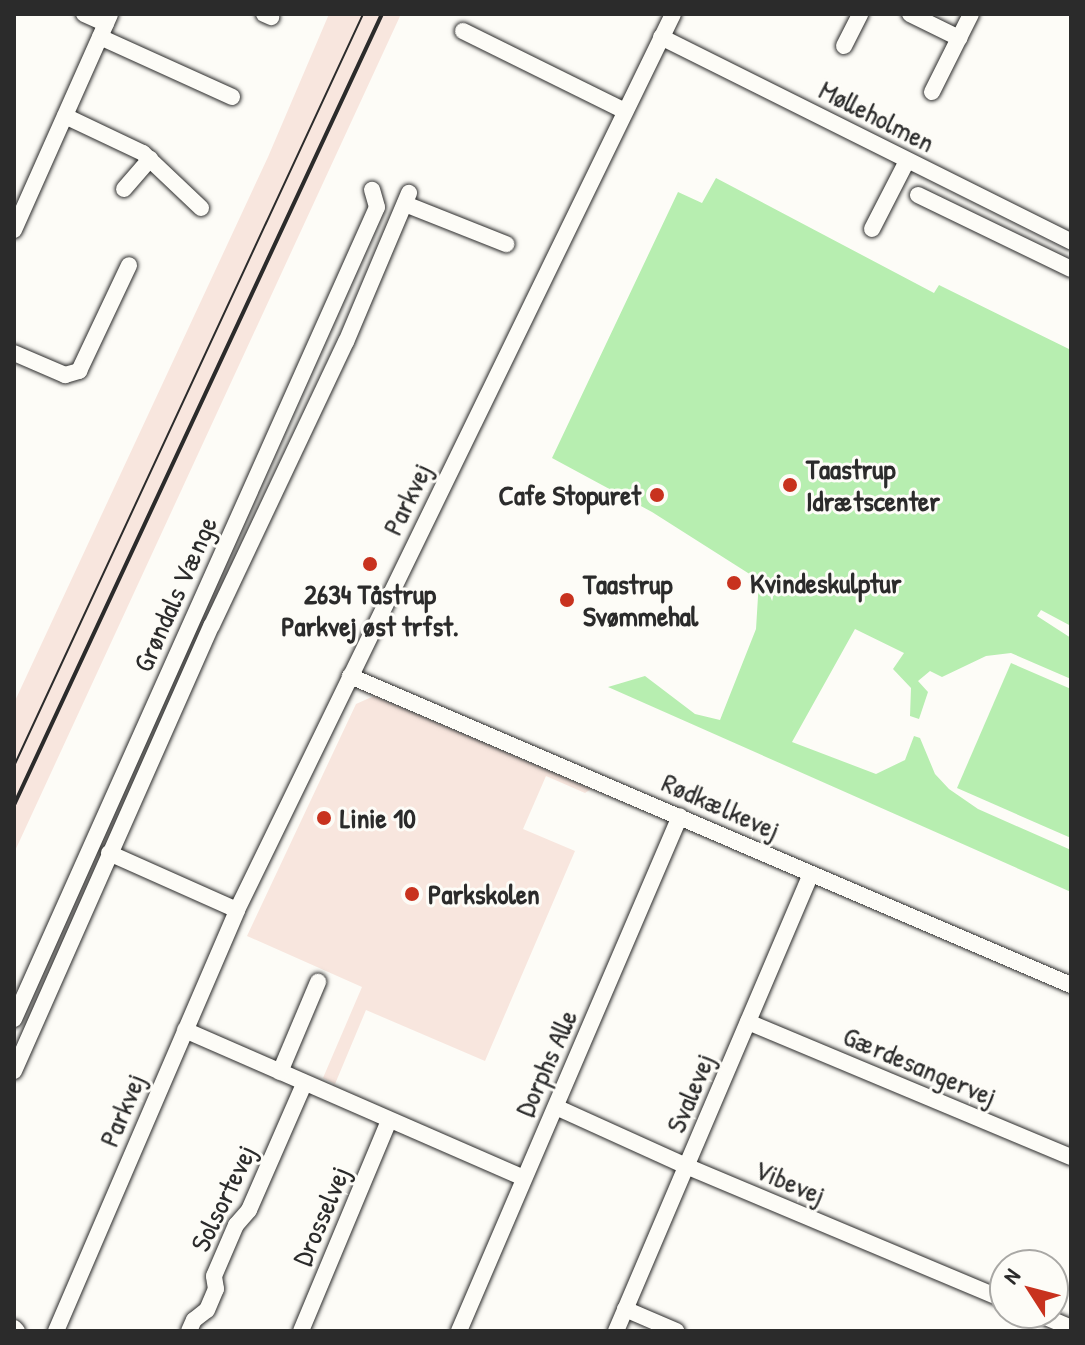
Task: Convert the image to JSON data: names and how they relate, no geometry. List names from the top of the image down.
{
  "streets": {
    "street": [
      "Mølleholmen",
      "Parkvej",
      "Grøndals Vænge",
      "Rødkælkevej",
      "Dorphs Alle",
      "Gærdesangervej",
      "Svalevej",
      "Vibevej",
      "Solsortevej",
      "Drosselvej"
    ]
  },
  "crossings": [
    ["Mølleholmen", "Parkvej"],
    ["Parkvej", "Rødkælkevej"],
    ["Rødkælkevej", "Dorphs Alle"],
    ["Rødkælkevej", "Svalevej"],
    ["Dorphs Alle", "Vibevej"],
    ["Gærdesangervej", "Svalevej"],
    ["Svalevej", "Vibevej"]
  ],
  "places": [
    "Taastrup Idrætscenter",
    "Cafe Stopuret",
    "2634 Tåstrup Parkvej øst trfst.",
    "Kvindeskulptur",
    "Taastrup Svømmehal",
    "Linie 10",
    "Parkskolen"
  ],
  "north": "top left"
}
